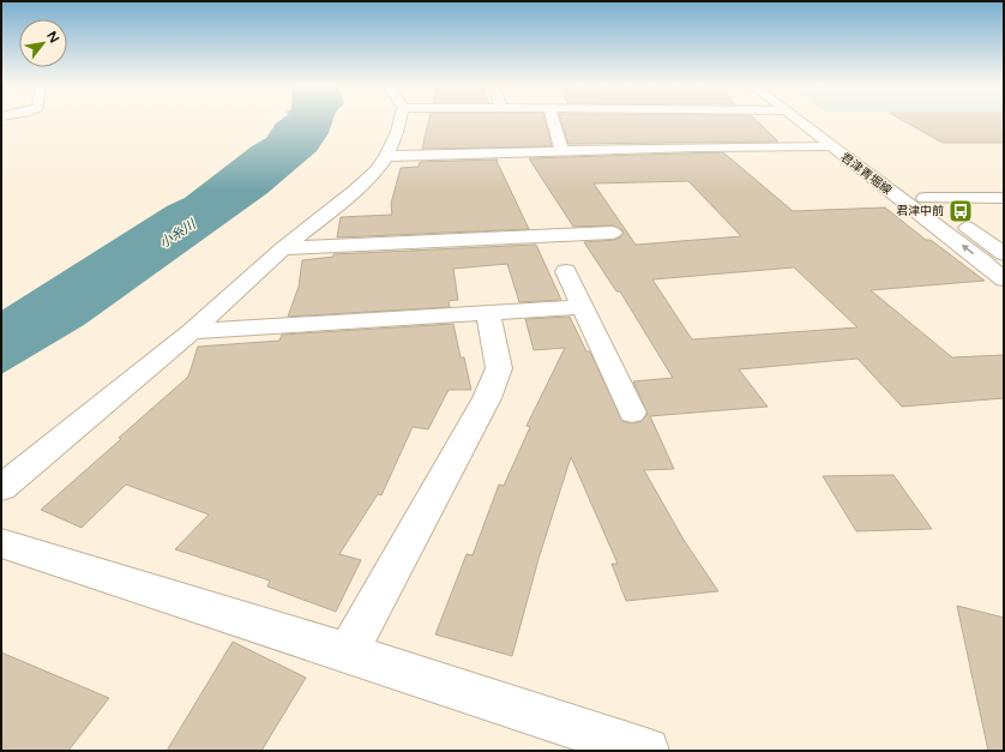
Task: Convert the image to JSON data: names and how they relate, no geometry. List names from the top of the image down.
{
  "streets": {
    "street": ["君津青堀線"]
  },
  "water": ["小糸川"],
  "places": {
    "bus stop": ["君津中前"]
  },
  "north": "top right"
}
